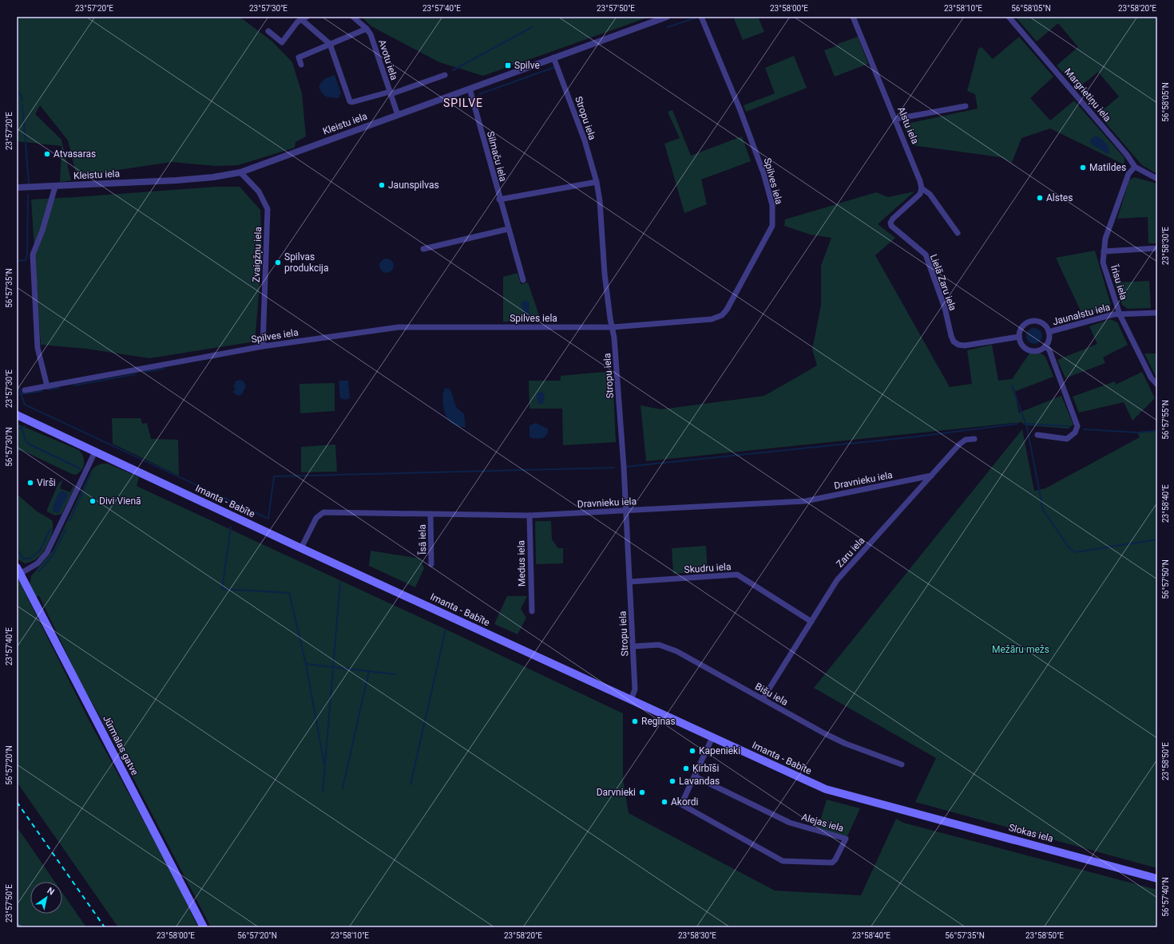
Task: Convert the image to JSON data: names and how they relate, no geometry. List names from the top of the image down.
{
  "streets": {
    "main road": ["Imanta - Babīte", "Jūrmalas gatve", "Slokas iela"],
    "street": [
      "Avotu iela",
      "Margrietiņu iela",
      "Stropu iela",
      "Kleistu iela",
      "Alstu iela",
      "Silmaču iela",
      "Spilves iela",
      "Zvaigžņu iela",
      "Lielā Zaru iela",
      "Īrisu iela",
      "Jaunalstu iela",
      "Dravnieku iela",
      "Īsā iela",
      "Zaru iela",
      "Medus iela",
      "Skudru iela",
      "Bišu iela",
      "Alejas iela"
    ]
  },
  "crossings": [
    ["Avotu iela", "Kleistu iela"],
    ["Margrietiņu iela", "Īrisu iela"],
    ["Stropu iela", "Kleistu iela"],
    ["Stropu iela", "Spilves iela"],
    ["Stropu iela", "Dravnieku iela"],
    ["Stropu iela", "Imanta - Babīte"],
    ["Stropu iela", "Skudru iela"],
    ["Stropu iela", "Bišu iela"],
    ["Kleistu iela", "Silmaču iela"],
    ["Kleistu iela", "Zvaigžņu iela"],
    ["Alstu iela", "Lielā Zaru iela"],
    ["Spilves iela", "Zvaigžņu iela"],
    ["Lielā Zaru iela", "Jaunalstu iela"],
    ["Īrisu iela", "Jaunalstu iela"],
    ["Dravnieku iela", "Imanta - Babīte"],
    ["Dravnieku iela", "Īsā iela"],
    ["Dravnieku iela", "Zaru iela"],
    ["Dravnieku iela", "Medus iela"],
    ["Imanta - Babīte", "Slokas iela"],
    ["Zaru iela", "Skudru iela"],
    ["Zaru iela", "Bišu iela"]
  ],
  "districts": ["SPILVE"],
  "parks": ["Mežāru mežs"],
  "places": {
    "transit": ["Spilve"],
    "other": [
      "Atvasaras",
      "Matildes",
      "Jaunspilvas",
      "Alstes",
      "Spilvas produkcija",
      "Virši",
      "Divi Vienā",
      "Regīnas",
      "Kapenieki",
      "Ķirbīši",
      "Lavandas",
      "Darvnieki",
      "Akordi"
    ]
  },
  "north": "top right",
  "coordinates": [
    "23°57'20\"E",
    "23°57'30\"E",
    "23°57'40\"E",
    "23°57'50\"E",
    "23°58'00\"E",
    "23°58'10\"E",
    "56°58'05\"N",
    "23°58'20\"E",
    "23°58'30\"E",
    "56°57'35\"N",
    "56°57'55\"N",
    "56°57'30\"N",
    "23°58'40\"E",
    "56°57'50\"N",
    "23°58'50\"E",
    "56°57'20\"N",
    "56°57'40\"N"
  ]
}
